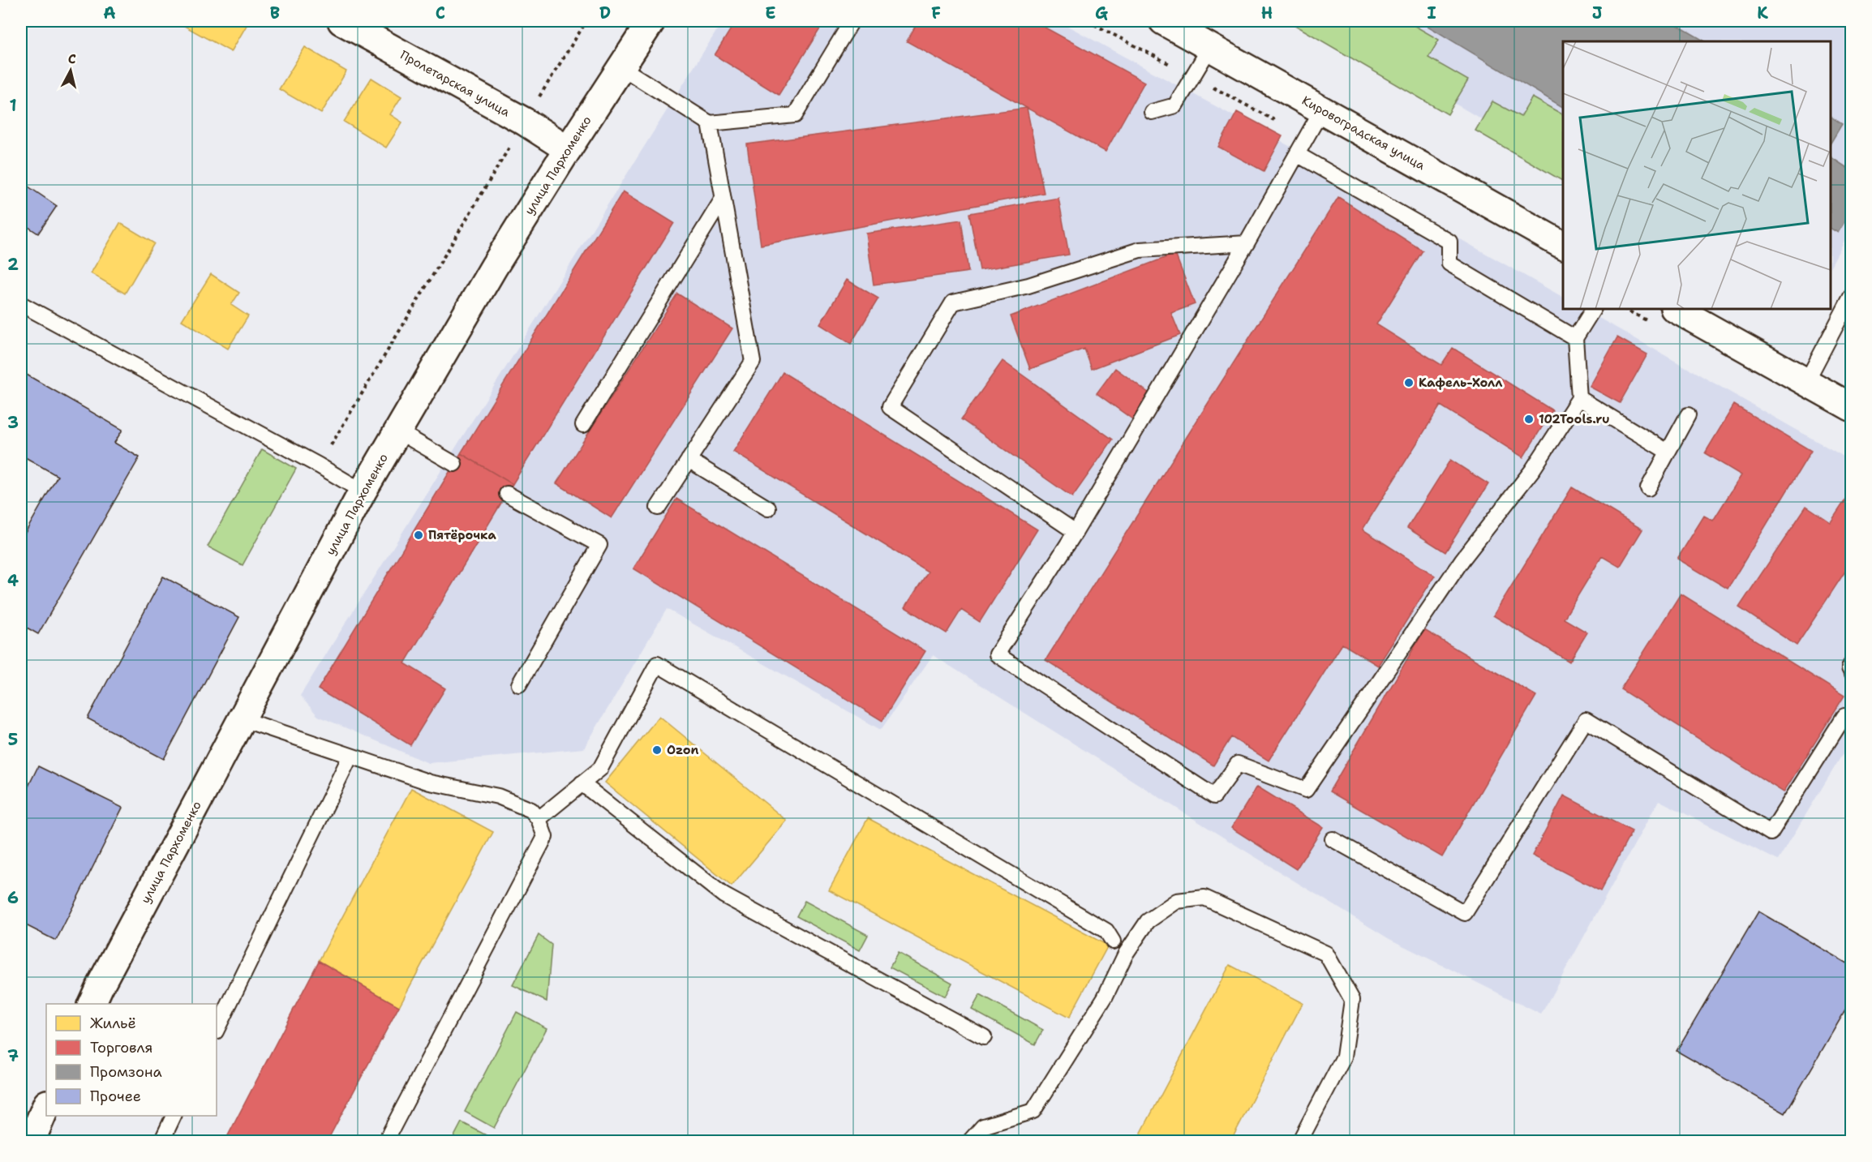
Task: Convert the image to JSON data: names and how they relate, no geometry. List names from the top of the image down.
{
  "streets": {
    "main road": ["Пролетарская улица", "Кировоградская улица", "улица Пархоменко"]
  },
  "crossings": [
    ["Пролетарская улица", "улица Пархоменко"]
  ],
  "places": [
    "Кафель-Холл",
    "102Tools.ru",
    "Пятёрочка",
    "Ozon"
  ],
  "legend": [
    "Жильё",
    "Торговля",
    "Промзона",
    "Прочее"
  ],
  "north": "top",
  "grid": {
    "columns": [
      "A",
      "B",
      "C",
      "D",
      "E",
      "F",
      "G",
      "H",
      "I",
      "J",
      "K"
    ],
    "rows": [
      "1",
      "2",
      "3",
      "4",
      "5",
      "6",
      "7"
    ]
  }
}
